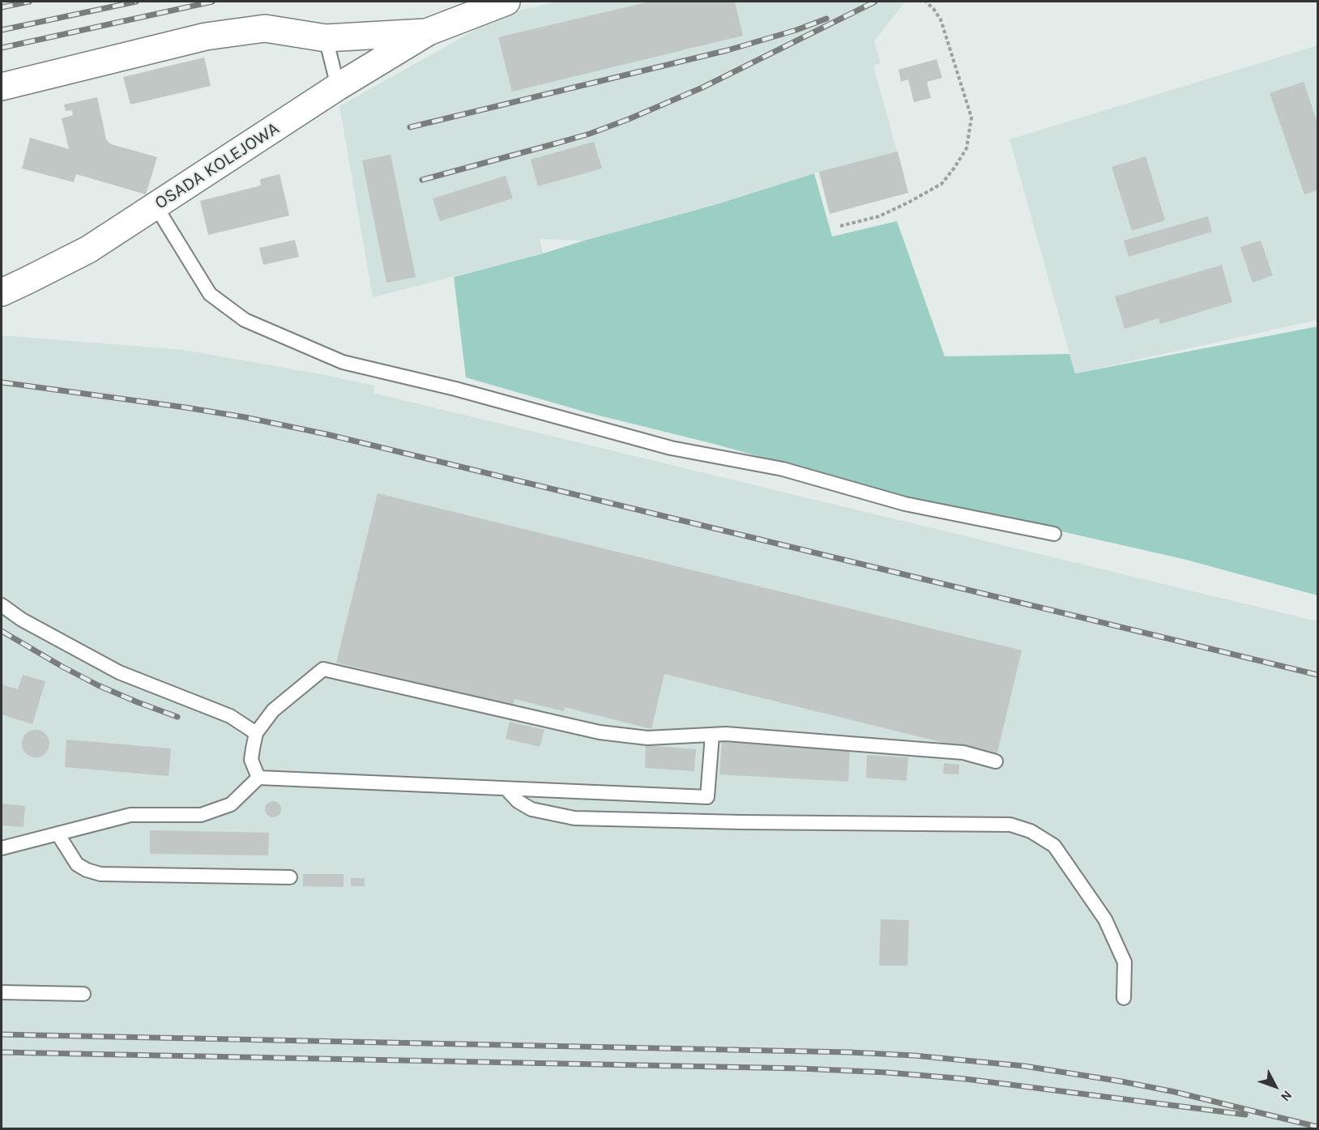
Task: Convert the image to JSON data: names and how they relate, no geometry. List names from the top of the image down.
{
  "streets": {
    "street": ["OSADA KOLEJOWA"]
  },
  "north": "bottom right"
}
